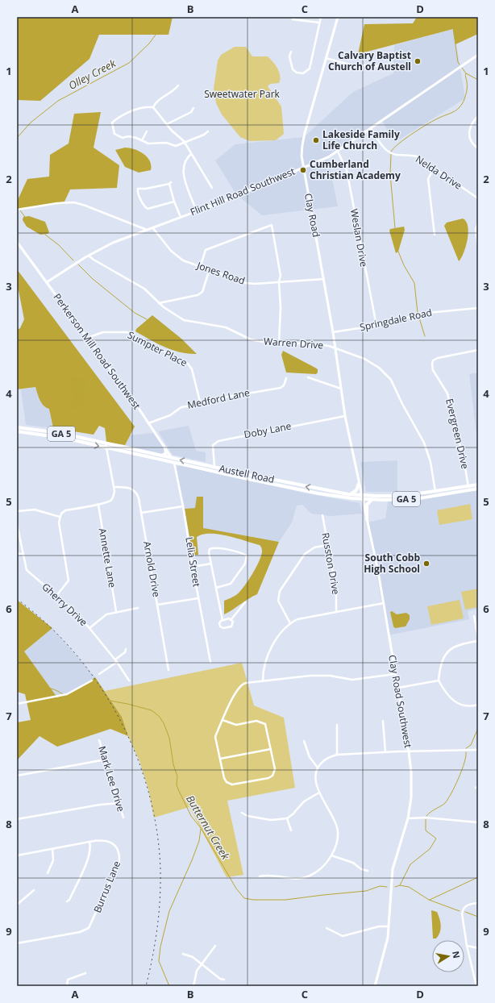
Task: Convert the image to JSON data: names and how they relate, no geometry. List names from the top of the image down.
{
  "streets": {
    "main road": ["GA 5", "Austell Road"],
    "street": [
      "Nelda Drive",
      "Flint Hill Road Southwest",
      "Clay Road",
      "Weslan Drive",
      "Jones Road",
      "Springdale Road",
      "Warren Drive",
      "Sumpter Place",
      "Perkerson Mill Road Southwest",
      "Medford Lane",
      "Doby Lane",
      "Evergreen Drive",
      "Annette Lane",
      "Lelia Street",
      "Russton Drive",
      "Arnold Drive",
      "Gherry Drive",
      "Clay Road Southwest",
      "Mark Lee Drive",
      "Burrus Lane"
    ]
  },
  "crossings": [
    ["Nelda Drive", "Flint Hill Road Southwest"],
    ["Flint Hill Road Southwest", "Clay Road"],
    ["Flint Hill Road Southwest", "Weslan Drive"],
    ["Flint Hill Road Southwest", "Jones Road"],
    ["Flint Hill Road Southwest", "Warren Drive"],
    ["Flint Hill Road Southwest", "Perkerson Mill Road Southwest"],
    ["Clay Road", "Jones Road"],
    ["Clay Road", "Springdale Road"],
    ["Clay Road", "Warren Drive"],
    ["Clay Road", "Doby Lane"],
    ["Clay Road", "Clay Road Southwest"],
    ["Weslan Drive", "Springdale Road"],
    ["Warren Drive", "Austell Road"],
    ["Sumpter Place", "Perkerson Mill Road Southwest"],
    ["Sumpter Place", "Medford Lane"],
    ["Perkerson Mill Road Southwest", "Medford Lane"],
    ["Perkerson Mill Road Southwest", "Austell Road"],
    ["Perkerson Mill Road Southwest", "Lelia Street"],
    ["Doby Lane", "Austell Road"],
    ["Doby Lane", "Clay Road Southwest"],
    ["Evergreen Drive", "Austell Road"],
    ["Austell Road", "Lelia Street"],
    ["Austell Road", "Clay Road Southwest"]
  ],
  "water": ["Olley Creek", "Butternut Creek"],
  "parks": ["Sweetwater Park"],
  "places": [
    "Calvary Baptist Church of Austell",
    "Lakeside Family Life Church",
    "Cumberland Christian Academy",
    "South Cobb High School"
  ],
  "north": "right",
  "grid": {
    "columns": [
      "A",
      "B",
      "C",
      "D"
    ],
    "rows": [
      "1",
      "2",
      "3",
      "4",
      "5",
      "6",
      "7",
      "8",
      "9"
    ]
  }
}
